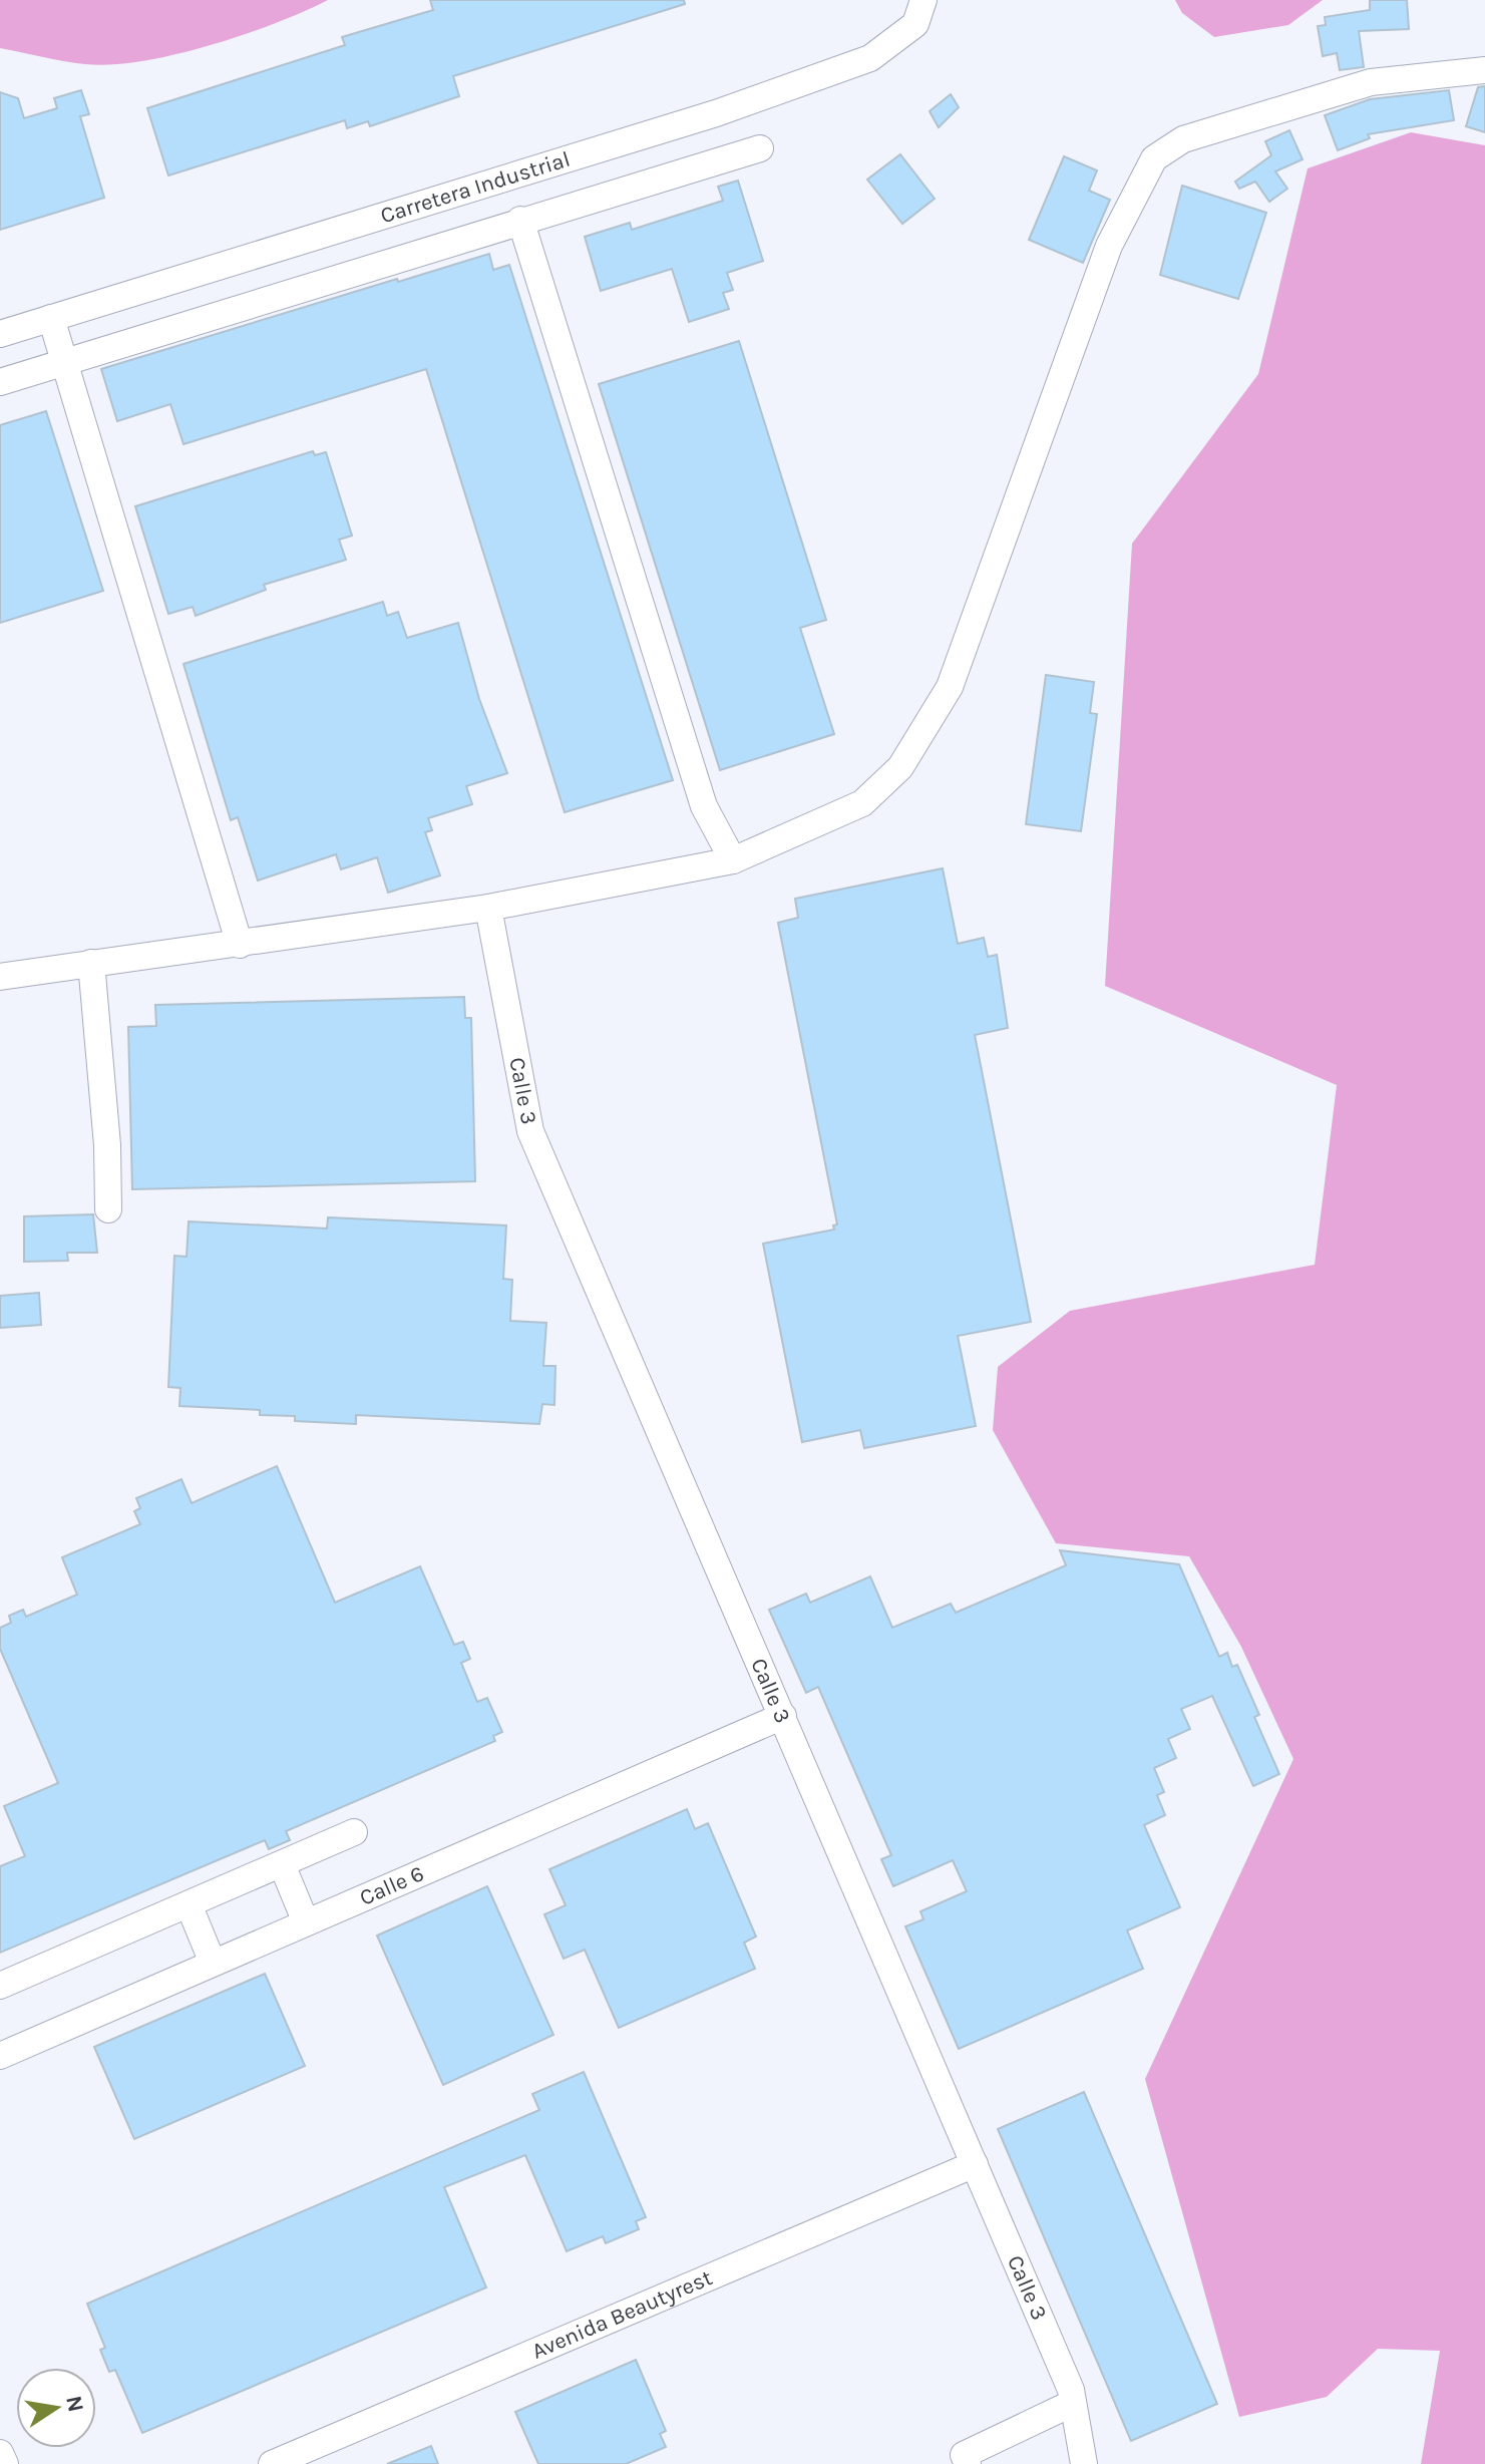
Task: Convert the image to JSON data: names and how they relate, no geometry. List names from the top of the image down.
{
  "streets": {
    "street": [
      "Carretera Industrial",
      "Calle 3",
      "Calle 6",
      "Avenida Beautyrest"
    ]
  },
  "crossings": [
    ["Calle 3", "Calle 6"],
    ["Calle 3", "Avenida Beautyrest"]
  ],
  "north": "right"
}
